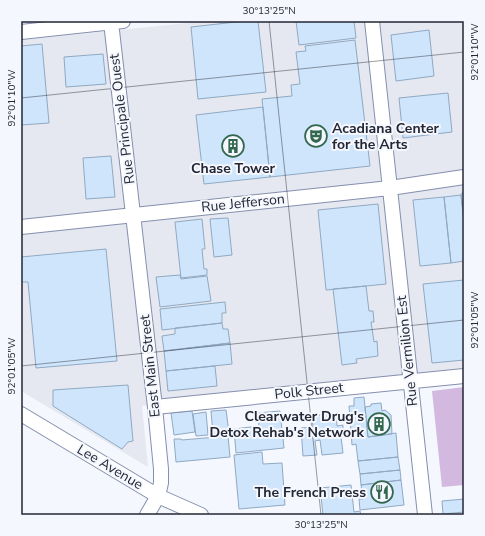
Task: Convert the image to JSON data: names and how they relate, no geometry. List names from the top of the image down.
{
  "streets": {
    "street": [
      "Rue Principale Ouest",
      "Rue Jefferson",
      "Rue Vermilion Est",
      "East Main Street",
      "Polk Street",
      "Lee Avenue"
    ]
  },
  "crossings": [
    ["Rue Principale Ouest", "Rue Jefferson"],
    ["Rue Principale Ouest", "East Main Street"],
    ["Rue Jefferson", "Rue Vermilion Est"],
    ["Rue Jefferson", "East Main Street"],
    ["Rue Vermilion Est", "Polk Street"],
    ["East Main Street", "Polk Street"],
    ["East Main Street", "Lee Avenue"]
  ],
  "places": {
    "theatre": ["Acadiana Center for the Arts"],
    "building": ["Chase Tower", "Clearwater Drug's Detox Rehab's Network"],
    "restaurant": ["The French Press"]
  },
  "coordinates": ["30°13'25\"N", "92°01'10\"W", "92°01'05\"W"]
}
